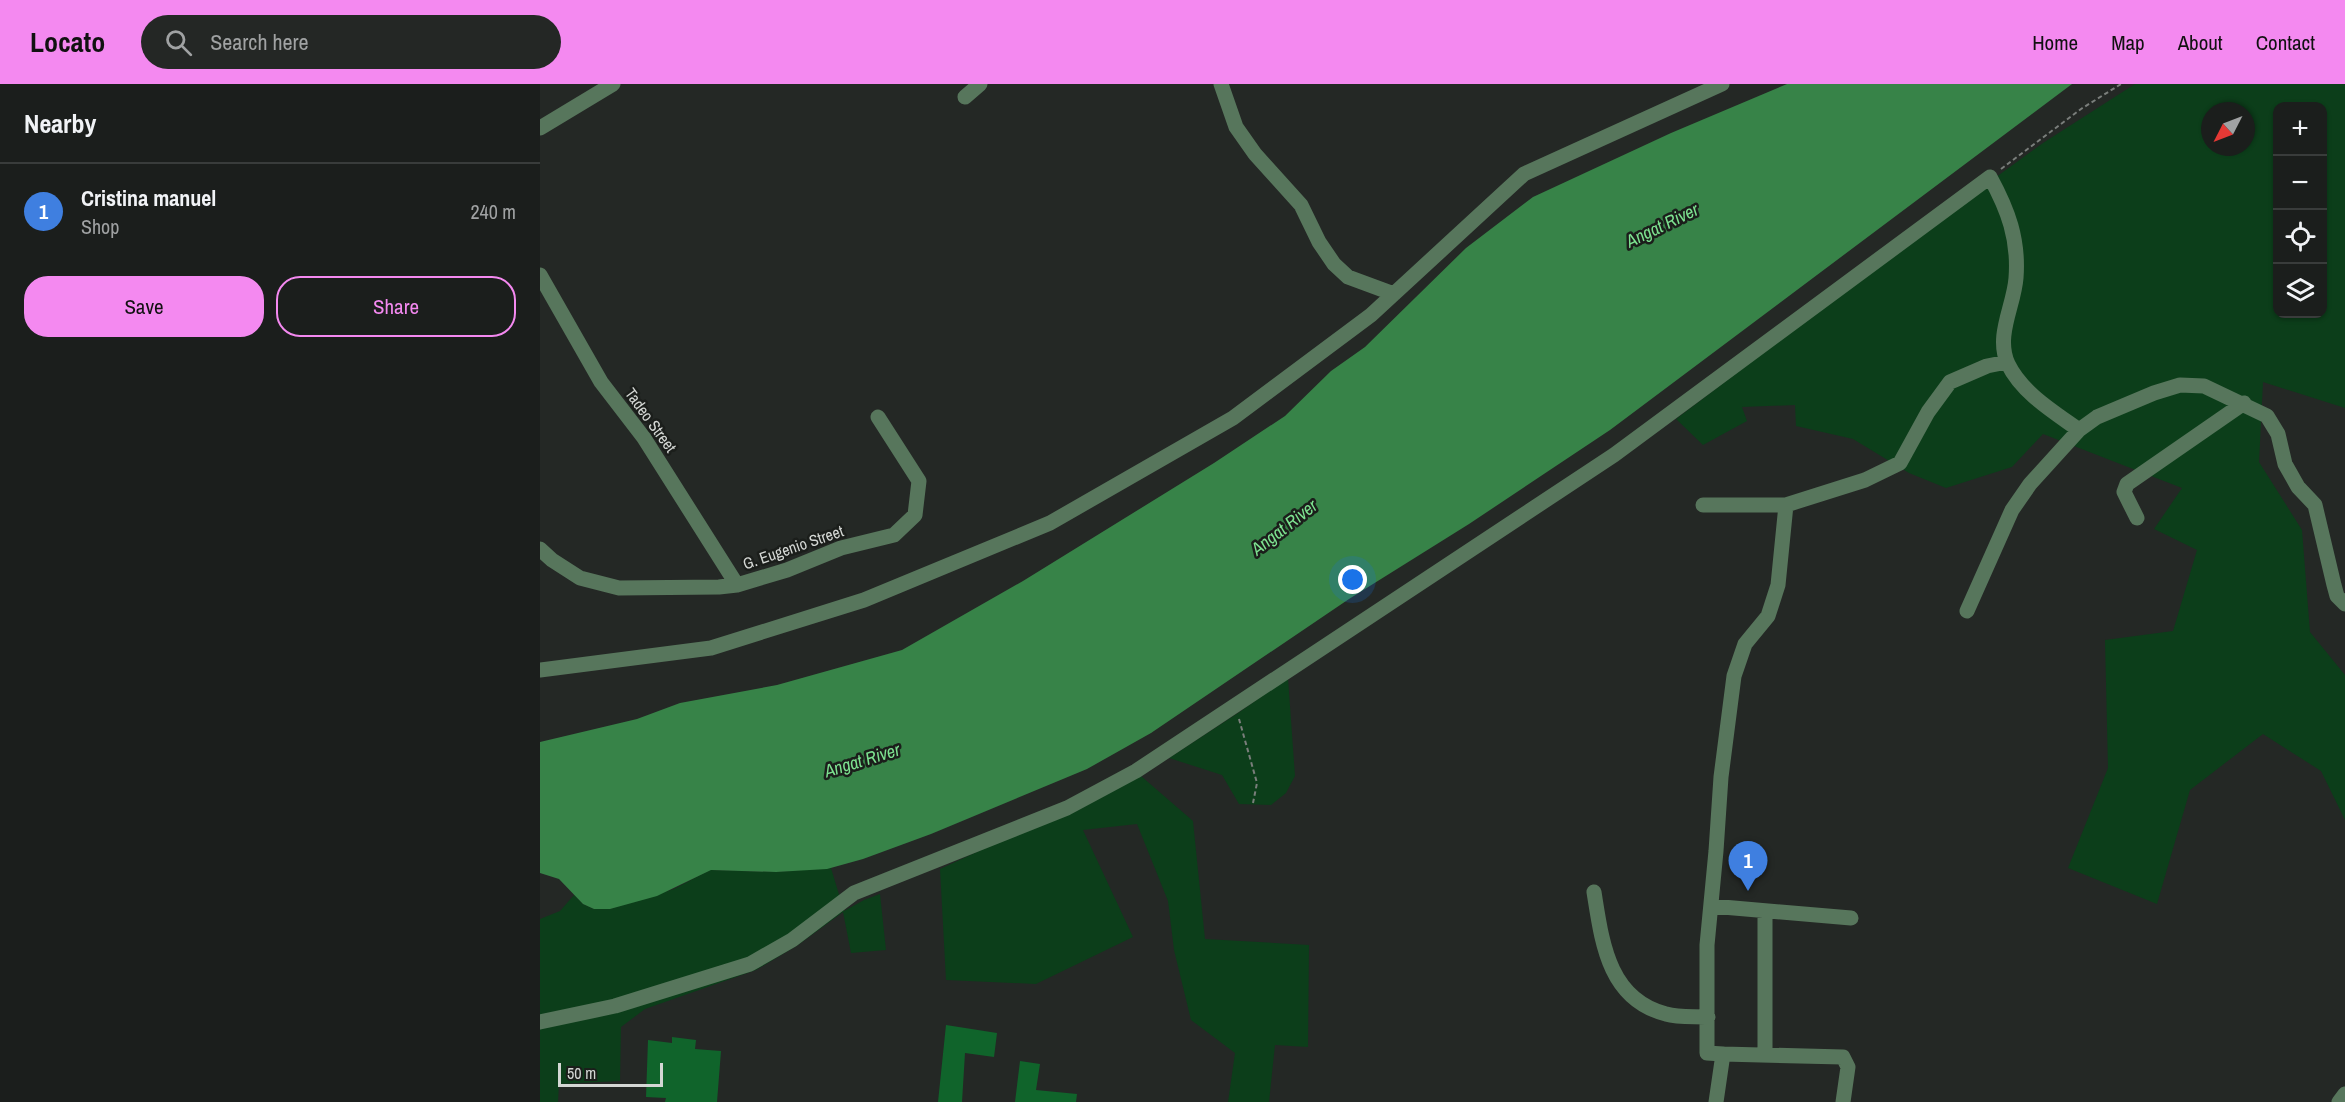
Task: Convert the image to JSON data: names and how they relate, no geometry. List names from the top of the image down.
{
  "streets": {
    "street": ["Tadeo Street", "G. Eugenio Street"]
  },
  "crossings": [
    ["Tadeo Street", "G. Eugenio Street"]
  ],
  "water": ["Angat River"],
  "scale_bar": "50 m",
  "north": "bottom left",
  "page": {
    "header": "Locato",
    "search": "Search here",
    "nav": [
      "Home",
      "Map",
      "About",
      "Contact"
    ],
    "heading": "Nearby",
    "map_buttons": ["+", "−"],
    "list": [
      {
        "mark": "1",
        "name": "Cristina manuel",
        "note": "Shop",
        "value": "240 m"
      }
    ],
    "buttons": ["Save", "Share"],
    "pins": "1",
    "scale": "50 m"
  }
}
